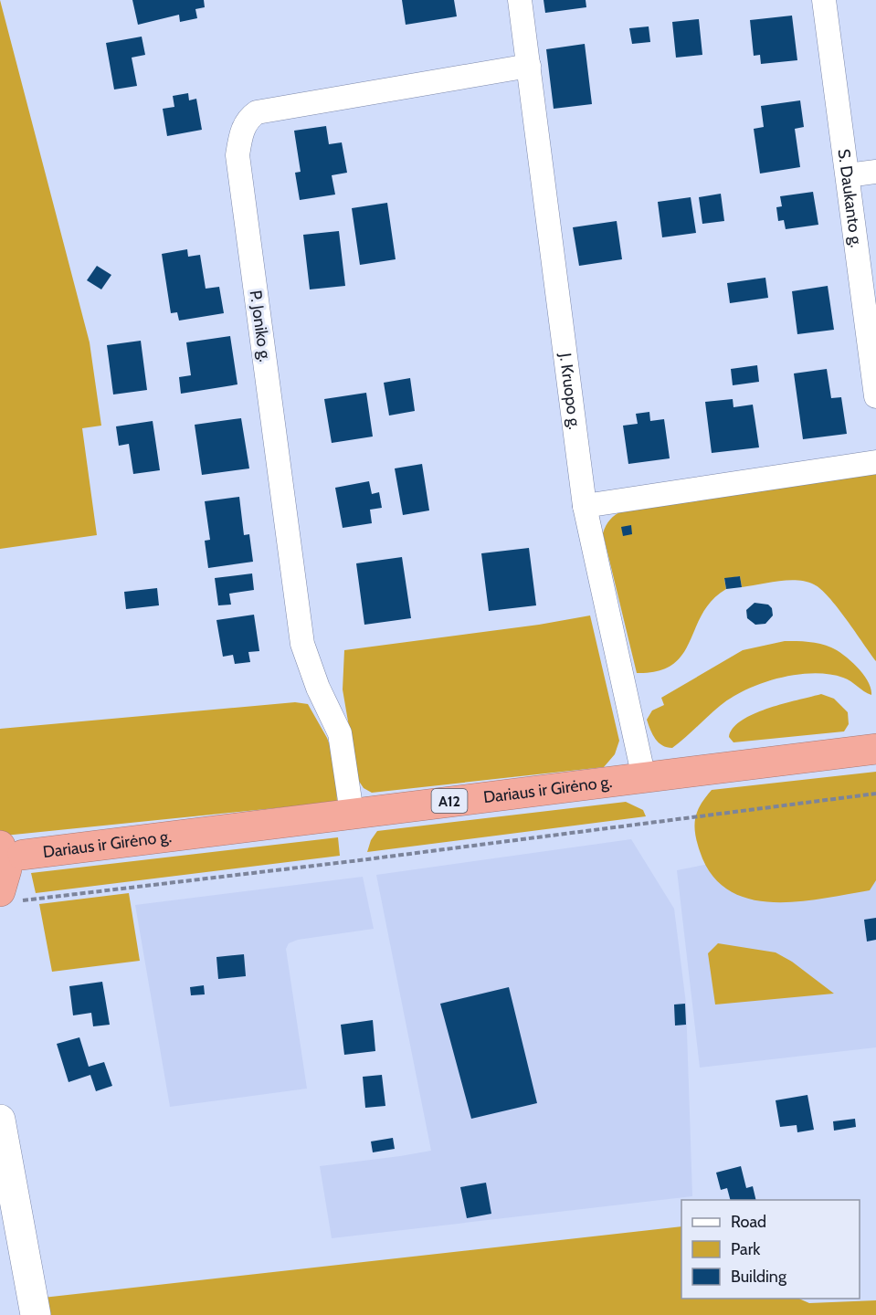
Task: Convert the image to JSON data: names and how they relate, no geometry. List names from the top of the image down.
{
  "streets": {
    "highway": ["Dariaus ir Girėno g.", "A12"],
    "street": ["S. Daukanto g.", "P. Joniko g.", "J. Kruopo g."]
  },
  "crossings": [
    ["P. Joniko g.", "J. Kruopo g."],
    ["P. Joniko g.", "Dariaus ir Girėno g."],
    ["J. Kruopo g.", "Dariaus ir Girėno g."],
    ["Dariaus ir Girėno g.", "A12"]
  ],
  "legend": ["Road", "Park", "Building"]
}
